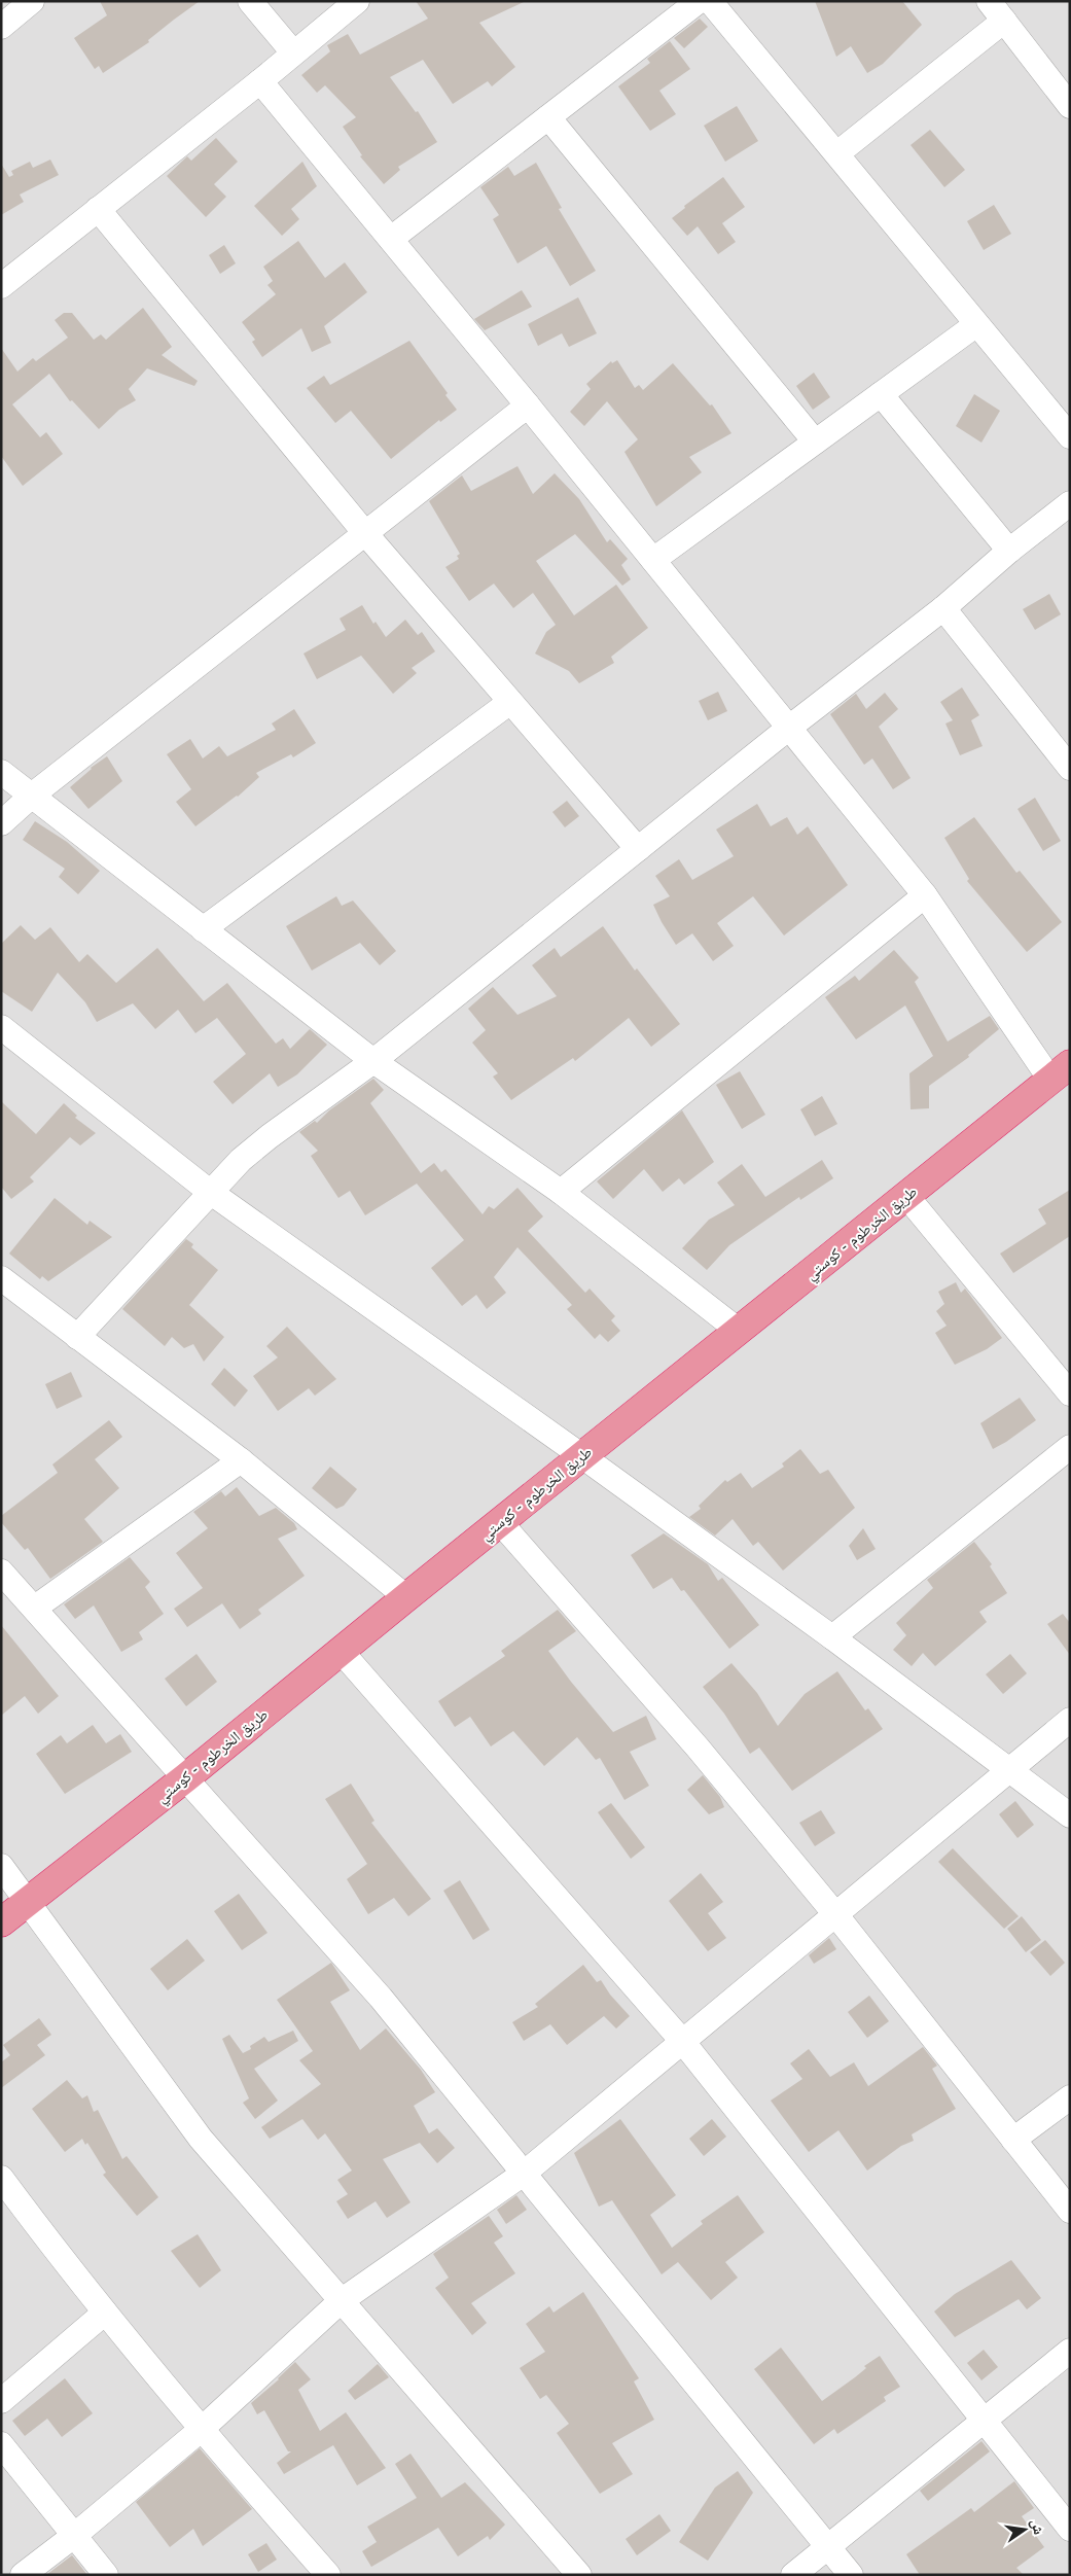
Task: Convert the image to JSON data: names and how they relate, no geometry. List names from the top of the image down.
{
  "streets": {
    "highway": ["طريق الخرطوم - كوستي"]
  },
  "north": "right"
}
